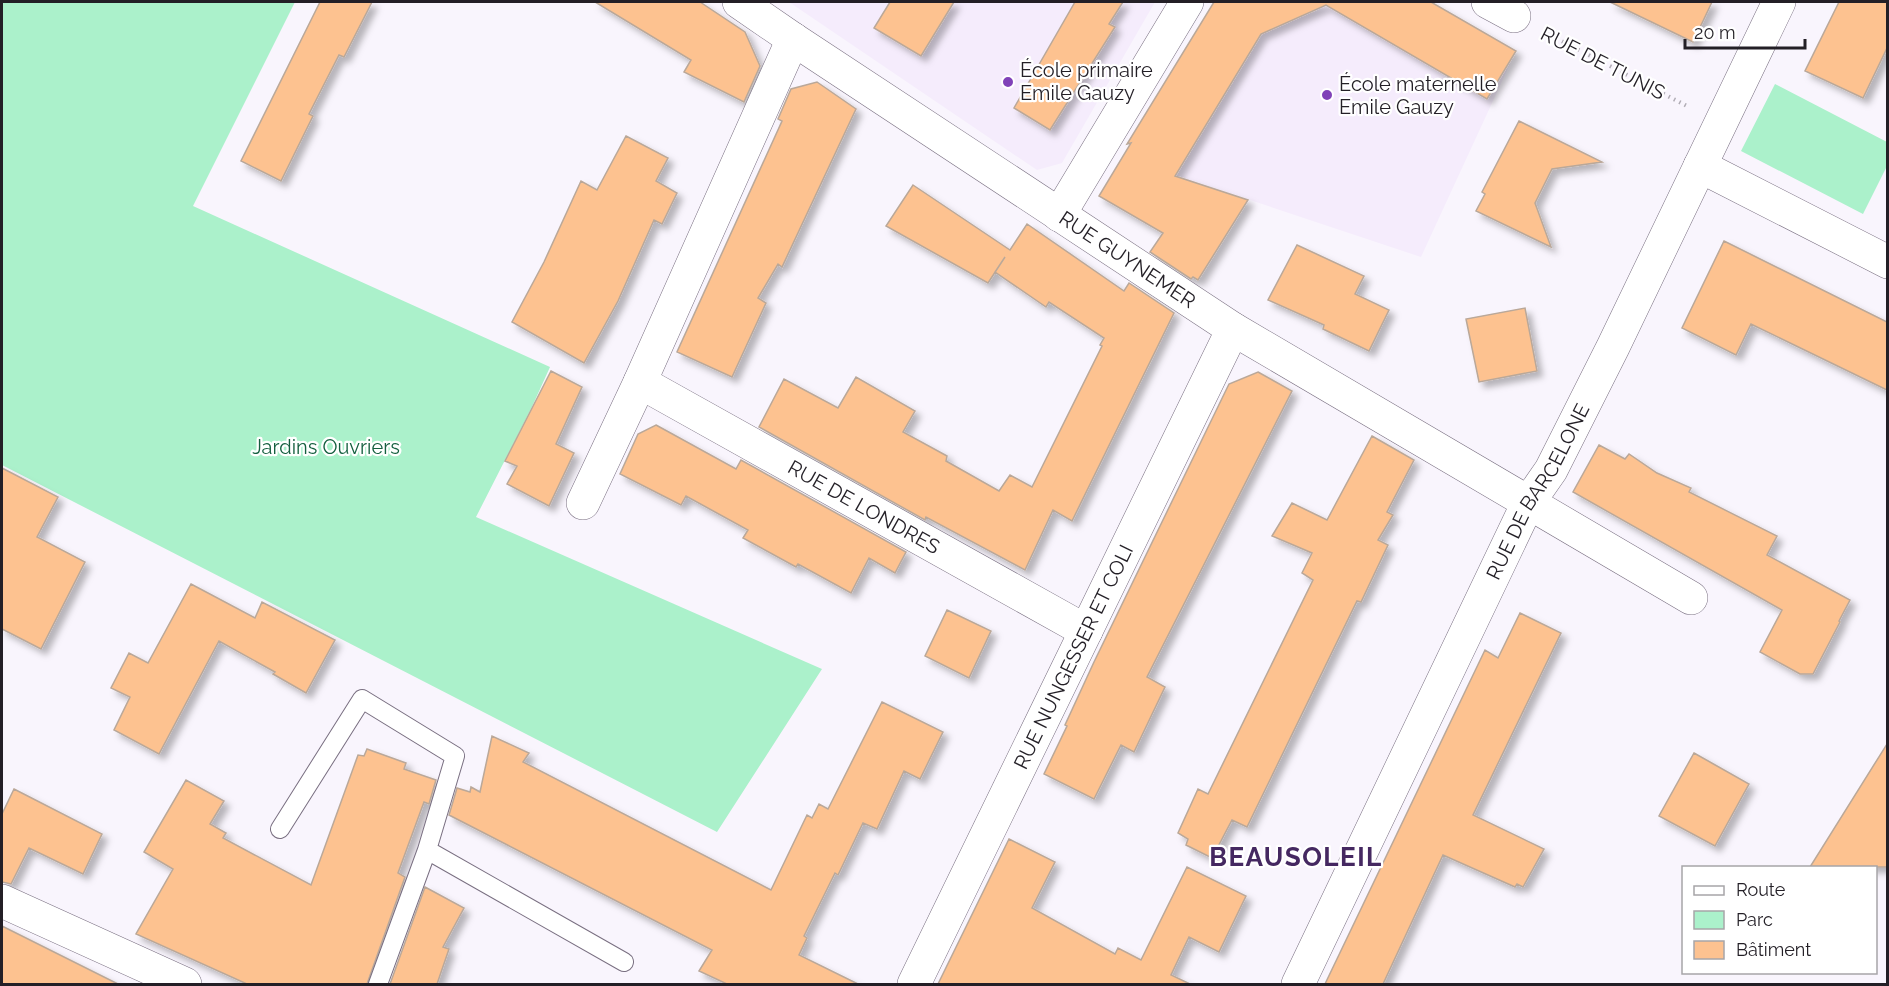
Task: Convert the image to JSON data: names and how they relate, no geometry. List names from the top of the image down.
{
  "streets": {
    "street": [
      "RUE GUYNEMER",
      "RUE DE BARCELONE",
      "RUE DE LONDRES",
      "RUE NUNGESSER ET COLI"
    ],
    "path": ["RUE DE TUNIS"]
  },
  "crossings": [
    ["RUE DE TUNIS", "RUE DE BARCELONE"],
    ["RUE GUYNEMER", "RUE DE BARCELONE"],
    ["RUE GUYNEMER", "RUE NUNGESSER ET COLI"],
    ["RUE DE LONDRES", "RUE NUNGESSER ET COLI"]
  ],
  "districts": ["BEAUSOLEIL"],
  "parks": ["Jardins Ouvriers"],
  "places": ["École primaire Emile Gauzy", "École maternelle Emile Gauzy"],
  "legend": ["Route", "Parc", "Bâtiment"],
  "scale_bar": "20 m"
}
